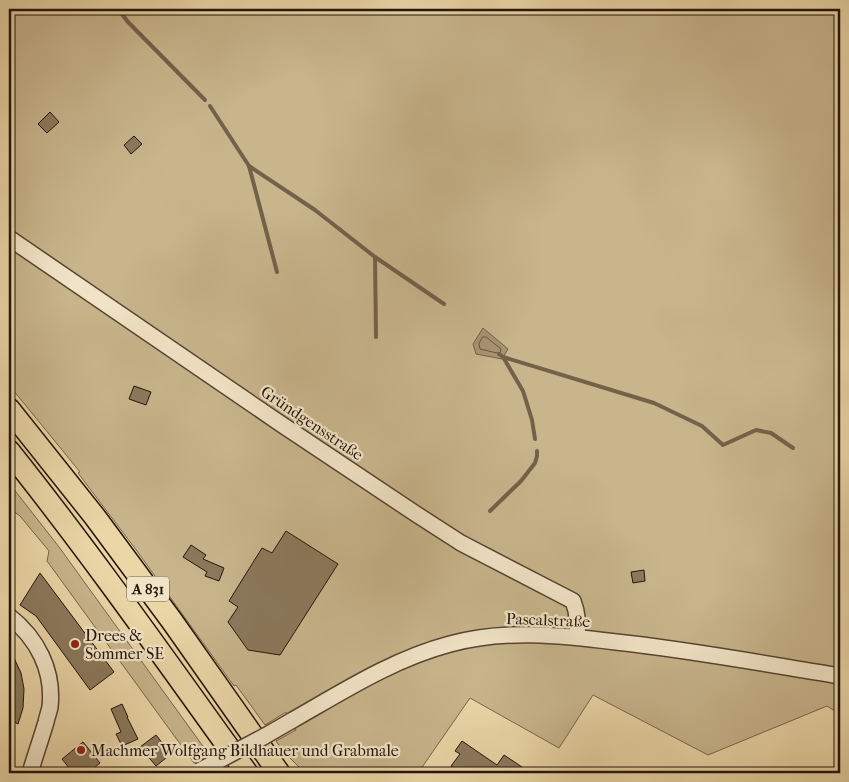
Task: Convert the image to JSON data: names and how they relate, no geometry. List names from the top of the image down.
{
  "streets": {
    "highway": ["A 831"],
    "street": ["Gründgensstraße", "Pascalstraße"]
  },
  "crossings": [
    ["Gründgensstraße", "Pascalstraße"]
  ],
  "places": ["Drees & Sommer SE", "Machmer Wolfgang Bildhauer und Grabmale"]
}
